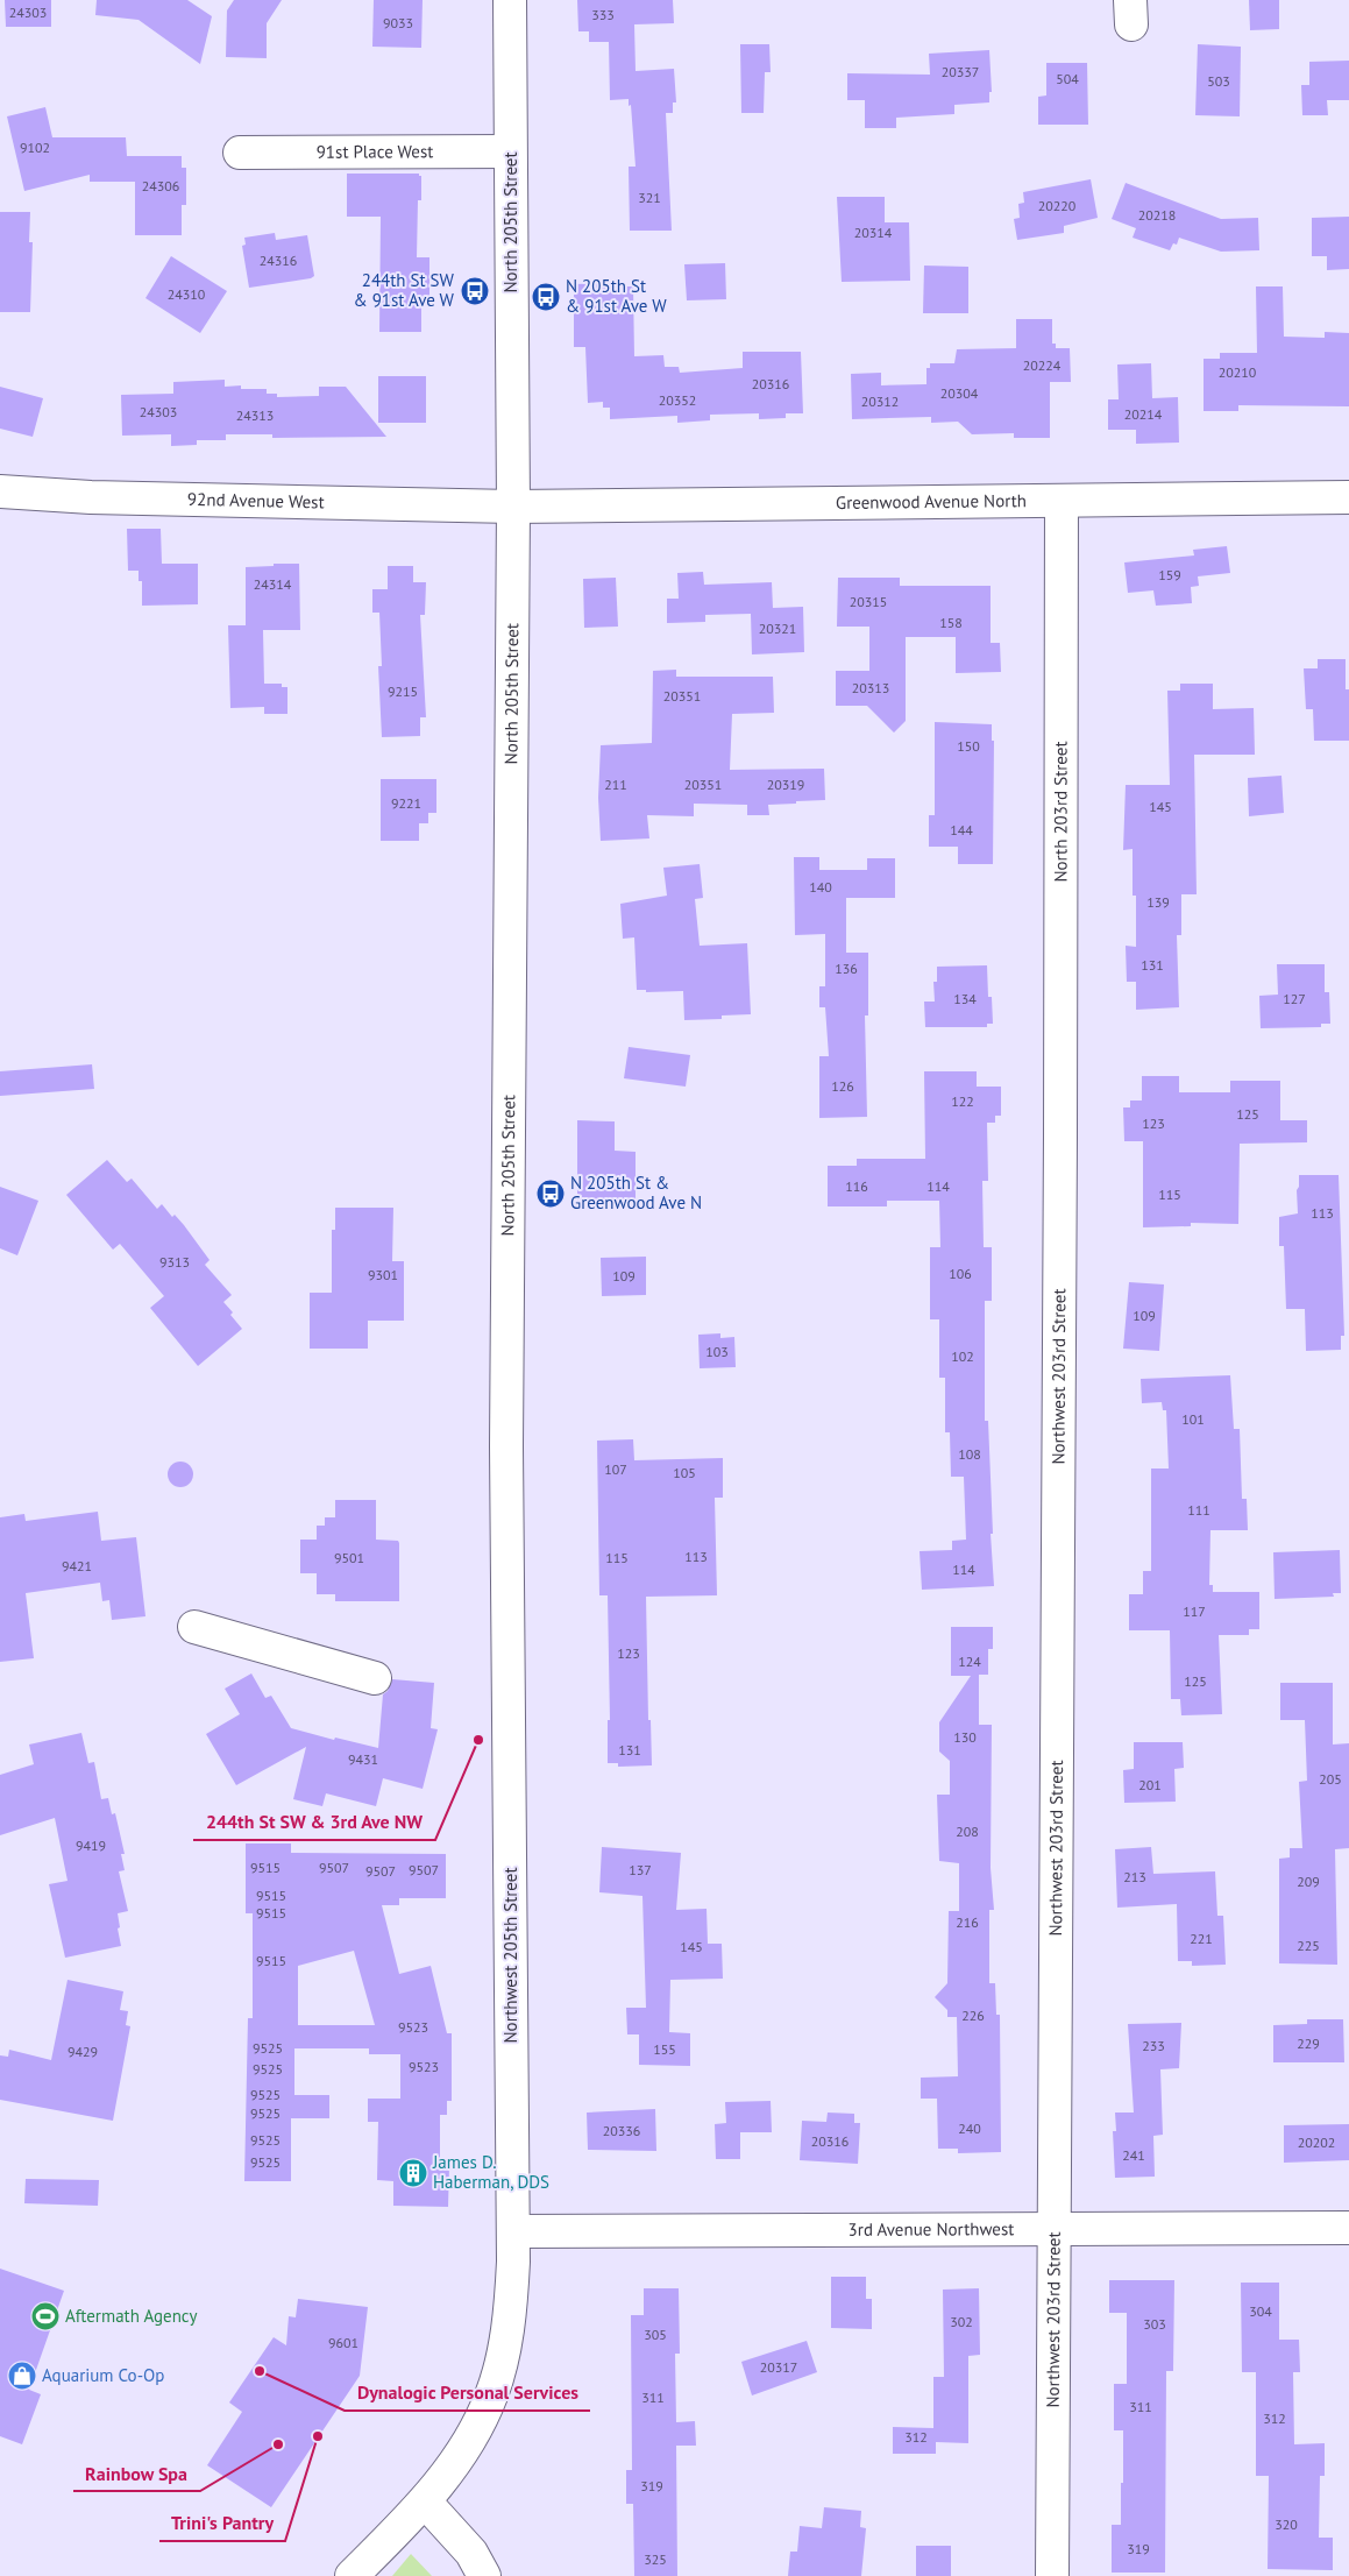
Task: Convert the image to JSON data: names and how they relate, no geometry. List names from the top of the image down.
{
  "streets": {
    "street": [
      "91st Place West",
      "North 205th Street",
      "92nd Avenue West",
      "Greenwood Avenue North",
      "North 203rd Street",
      "Northwest 203rd Street",
      "Northwest 205th Street",
      "3rd Avenue Northwest"
    ]
  },
  "crossings": [
    ["91st Place West", "North 205th Street"],
    ["North 205th Street", "92nd Avenue West"],
    ["North 205th Street", "Greenwood Avenue North"],
    ["North 205th Street", "Northwest 205th Street"],
    ["92nd Avenue West", "Greenwood Avenue North"],
    ["Greenwood Avenue North", "North 203rd Street"],
    ["North 203rd Street", "Northwest 203rd Street"],
    ["Northwest 203rd Street", "3rd Avenue Northwest"],
    ["Northwest 205th Street", "3rd Avenue Northwest"]
  ],
  "places": {
    "bus stop": ["244th St SW & 91st Ave W", "N 205th St & 91st Ave W", "N 205th St & Greenwood Ave N"],
    "other": [
      "244th St SW & 3rd Ave NW",
      "Dynalogic Personal Services",
      "Trini's Pantry",
      "Rainbow Spa"
    ],
    "building": ["James D. Haberman, DDS"],
    "sports": ["Aftermath Agency"],
    "shop": ["Aquarium Co-Op"]
  },
  "house_numbers": [
    "24303",
    "333",
    "9033",
    "20337",
    "504",
    "503",
    "9102",
    "24306",
    "321",
    "20220",
    "20218",
    "20314",
    "24316",
    "24310",
    "20224",
    "20210",
    "20316",
    "20304",
    "20352",
    "20312",
    "24303",
    "20214",
    "24313",
    "159",
    "24314",
    "20315",
    "158",
    "20321",
    "20313",
    "9215",
    "20351",
    "150",
    "211",
    "20351",
    "20319",
    "9221",
    "145",
    "144",
    "140",
    "139",
    "131",
    "136",
    "134",
    "127",
    "126",
    "122",
    "125",
    "123",
    "116",
    "114",
    "115",
    "113",
    "9313",
    "106",
    "9301",
    "109",
    "109",
    "103",
    "102",
    "101",
    "108",
    "107",
    "105",
    "111",
    "113",
    "9501",
    "115",
    "9421",
    "114",
    "117",
    "123",
    "124",
    "125",
    "130",
    "131",
    "9431",
    "205",
    "201",
    "208",
    "9419",
    "9515",
    "9507",
    "9507",
    "137",
    "9507",
    "213",
    "209",
    "9515",
    "9515",
    "216",
    "221",
    "225",
    "145",
    "9515",
    "226",
    "9523",
    "229",
    "233",
    "9525",
    "155",
    "9429",
    "9523",
    "9525",
    "9525",
    "9525",
    "240",
    "20336",
    "9525",
    "20316",
    "20202",
    "241",
    "9525",
    "304",
    "302",
    "303",
    "305",
    "9601",
    "20317",
    "311",
    "311",
    "312",
    "312",
    "319",
    "320",
    "319",
    "325"
  ]
}
